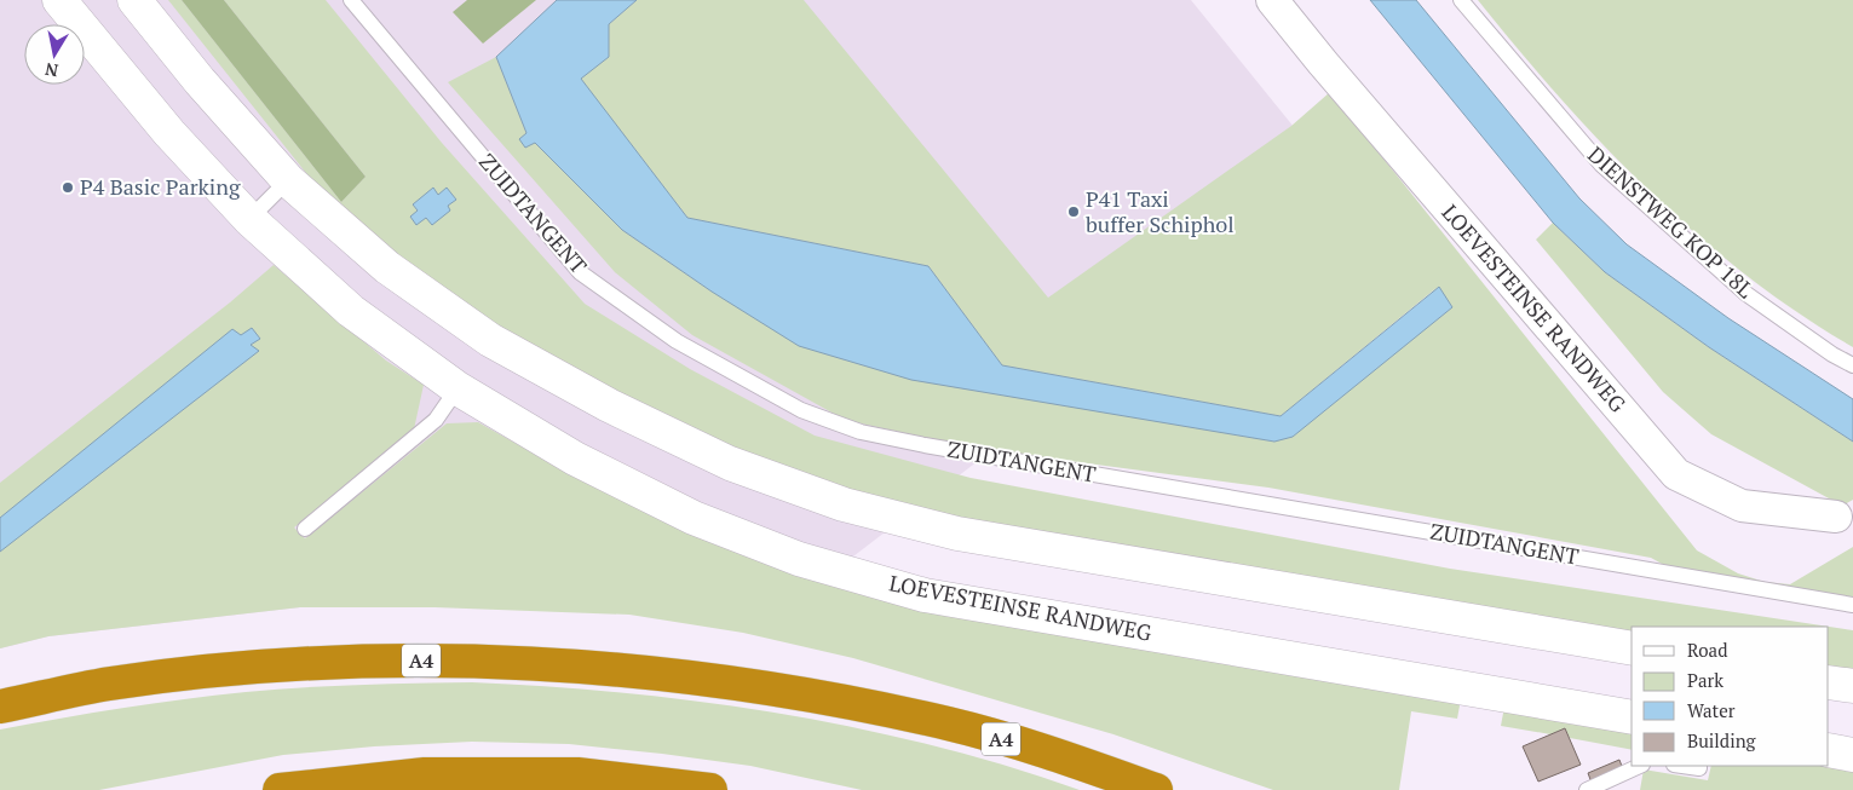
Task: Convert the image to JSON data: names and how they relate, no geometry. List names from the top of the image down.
{
  "streets": {
    "highway": ["A4"],
    "street": ["LOEVESTEINSE RANDWEG"],
    "lane": ["ZUIDTANGENT", "DIENSTWEG KOP 18L"]
  },
  "places": ["P4 Basic Parking", "P41 Taxi buffer Schiphol"],
  "legend": [
    "Road",
    "Park",
    "Water",
    "Building"
  ],
  "north": "bottom"
}
